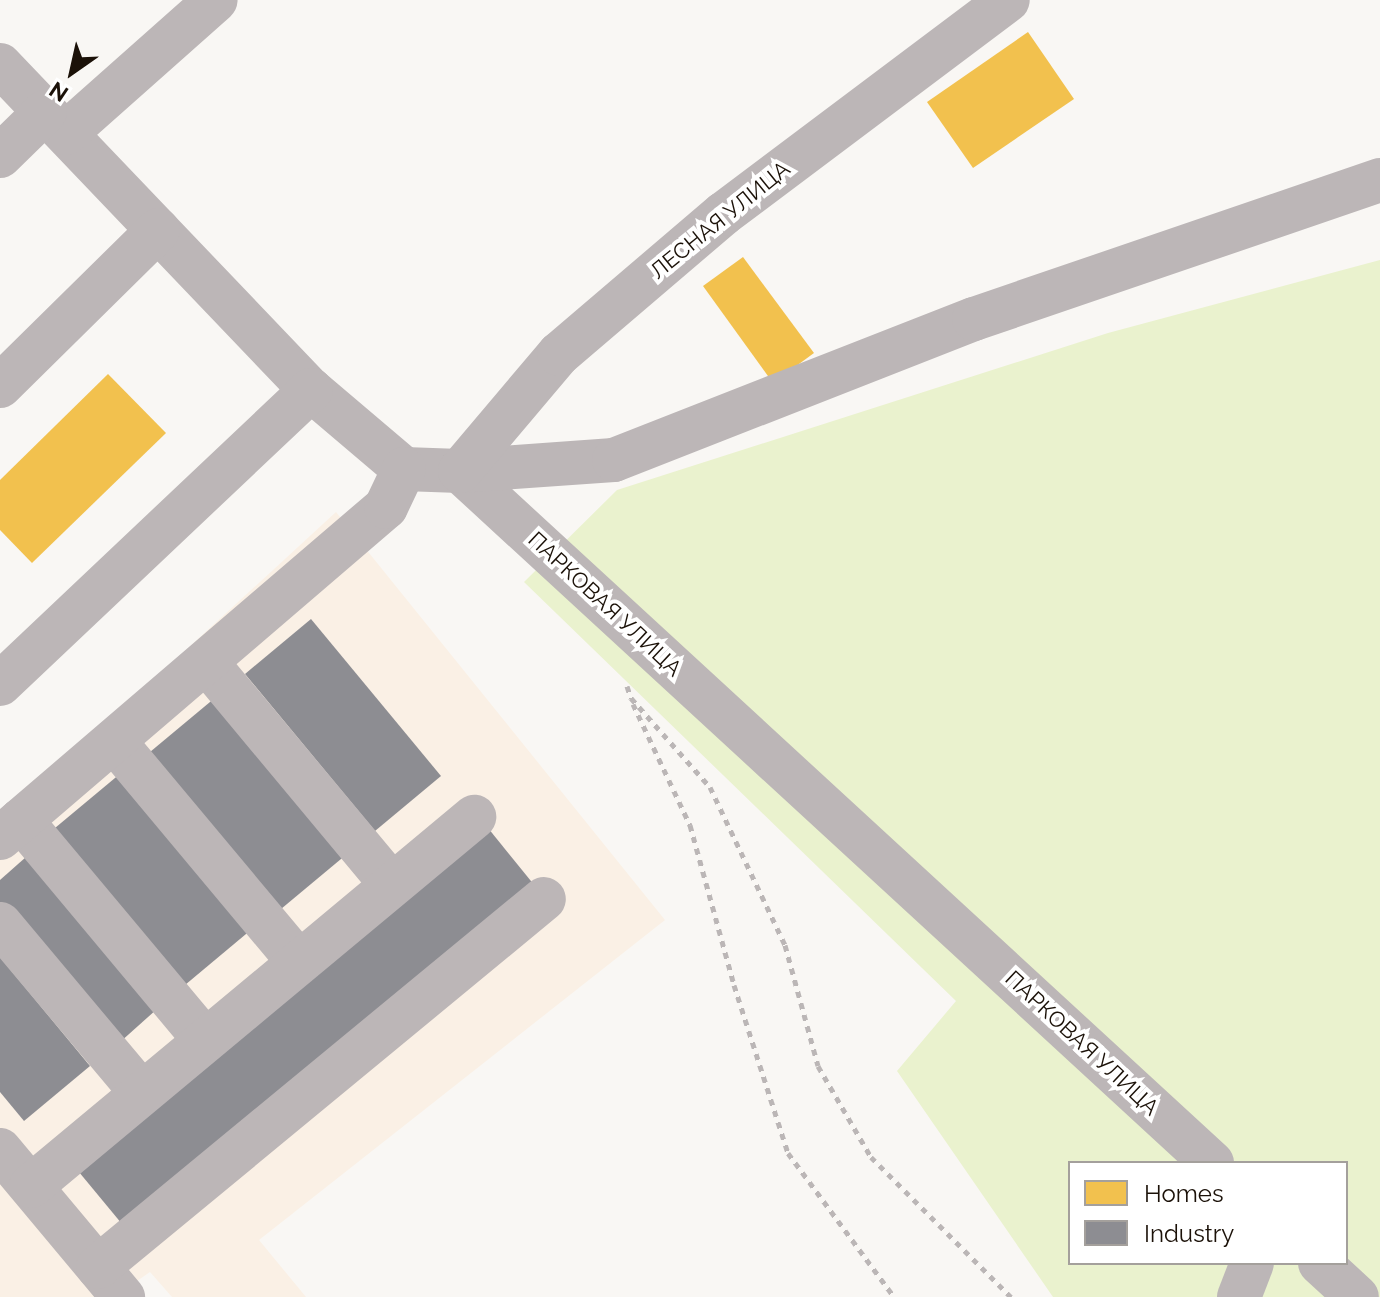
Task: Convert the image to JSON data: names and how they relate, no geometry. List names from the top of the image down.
{
  "streets": {
    "street": ["ЛЕСНАЯ УЛИЦА", "ПАРКОВАЯ УЛИЦА"]
  },
  "crossings": [
    ["ЛЕСНАЯ УЛИЦА", "ПАРКОВАЯ УЛИЦА"]
  ],
  "legend": ["Homes", "Industry"],
  "north": "bottom left"
}
